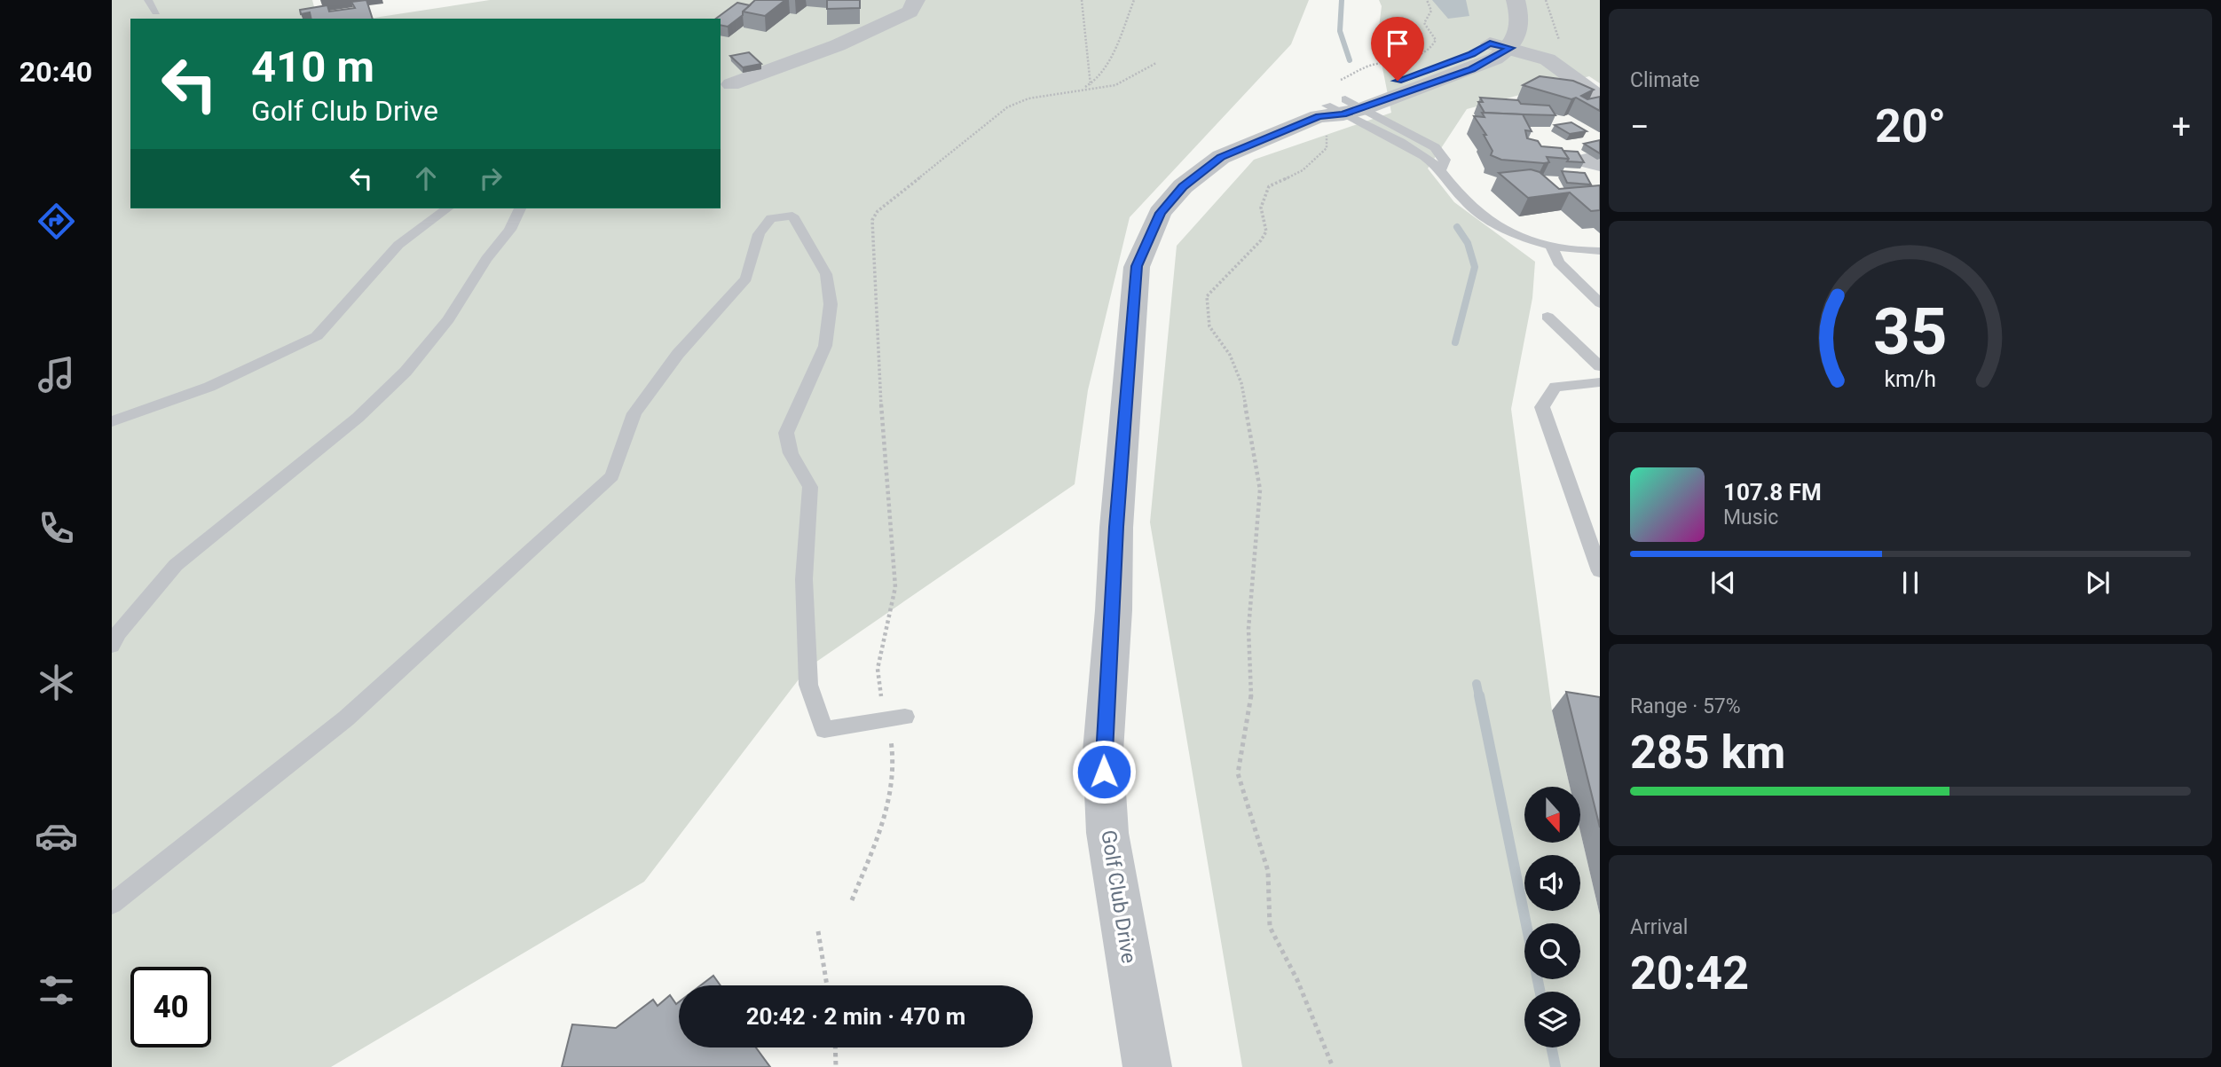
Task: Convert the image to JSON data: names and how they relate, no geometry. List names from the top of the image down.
{
  "streets": {
    "street": ["Golf Club Drive"]
  },
  "north": "bottom",
  "page": {
    "tabs": "20:40",
    "tile": [
      "Climate",
      ["Range · 57%", "285 km"],
      ["Arrival", "20:42"]
    ],
    "turn": ["410 m", "Golf Club Drive"],
    "heat": ["−", "20°", "+"],
    "song": ["107.8 FM", "Music"],
    "limit": "40",
    "trip": "20:42 · 2 min · 470 m",
    "gauge": ["35", "km/h"]
  }
}
